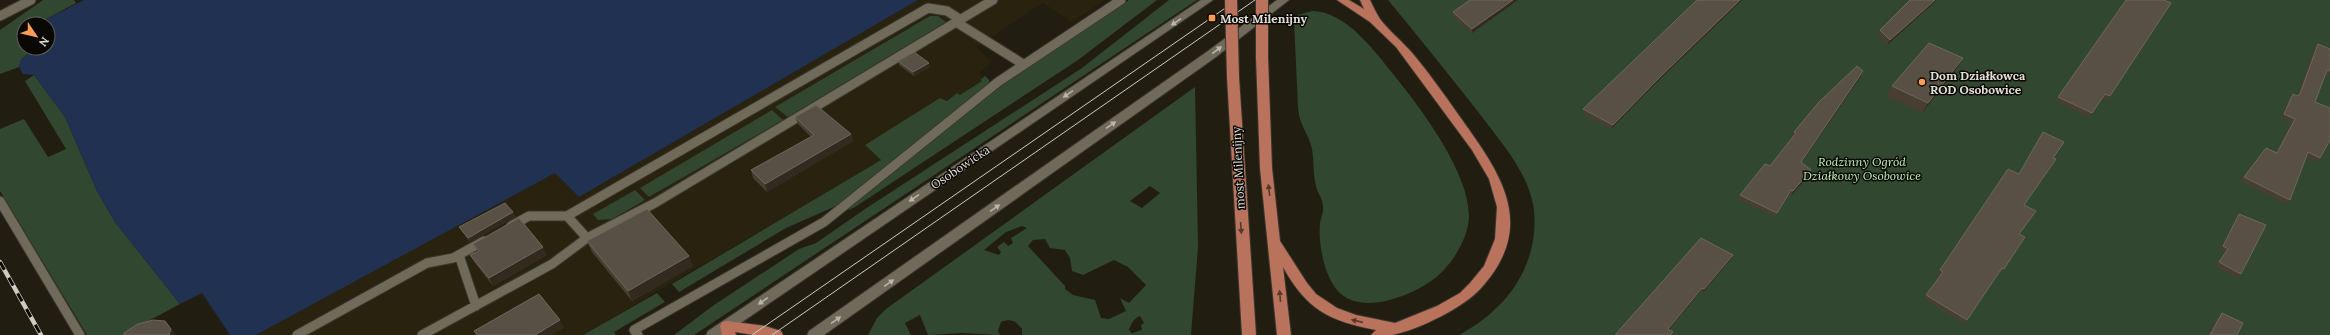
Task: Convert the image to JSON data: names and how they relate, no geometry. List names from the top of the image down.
{
  "streets": {
    "main road": ["most Milenijny"],
    "street": ["Osobowicka"]
  },
  "parks": ["Rodzinny Ogród Działkowy Osobowice"],
  "places": {
    "transit": ["Most Milenijny"],
    "other": ["Dom Działkowca ROD Osobowice"]
  },
  "north": "bottom right"
}
